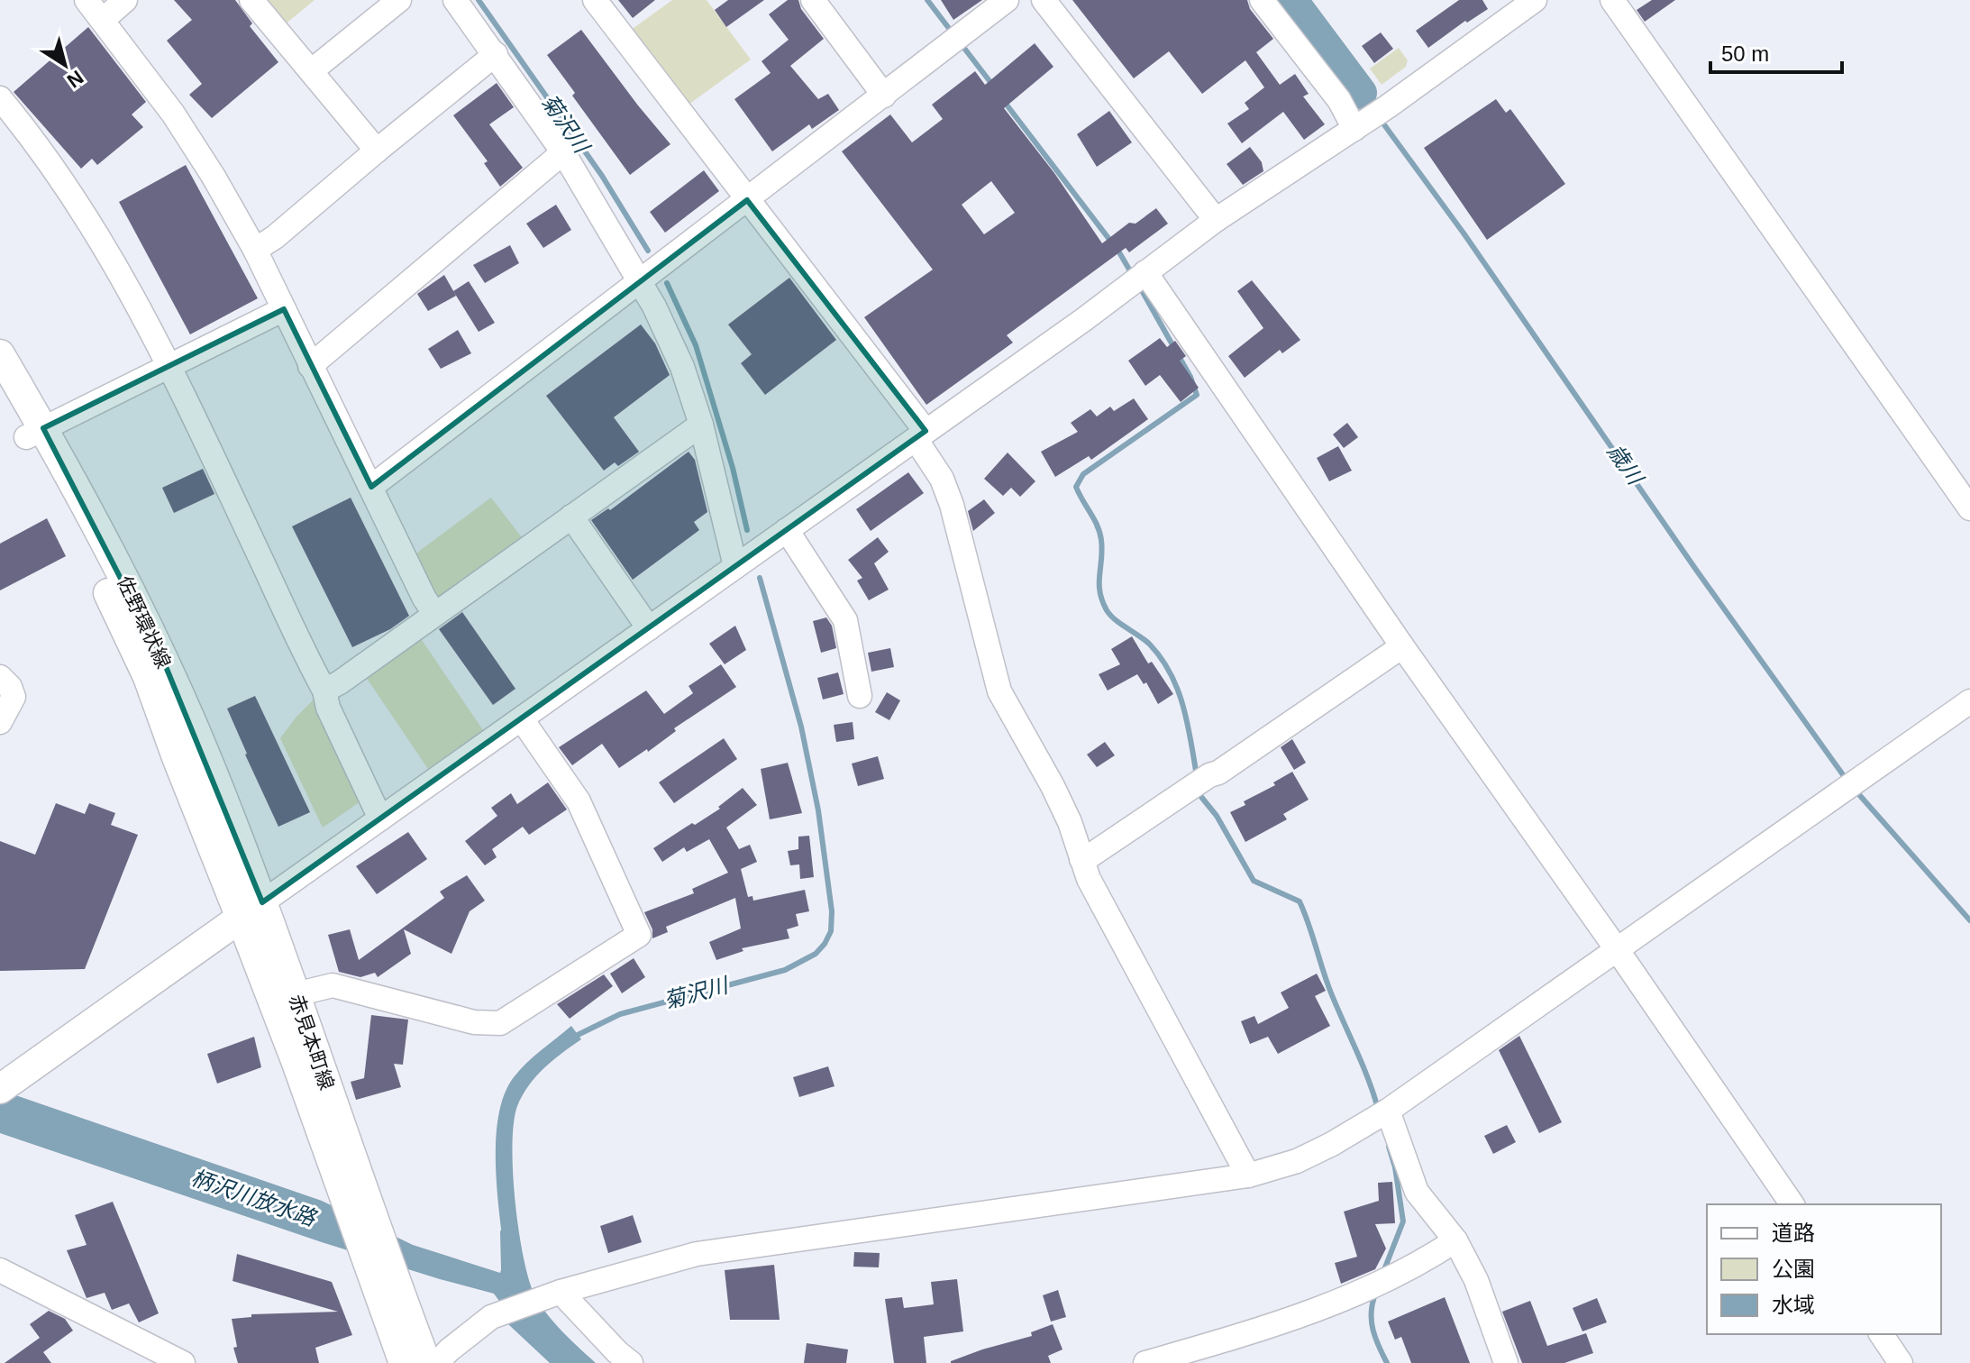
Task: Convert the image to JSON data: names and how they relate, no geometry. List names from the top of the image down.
{
  "streets": {
    "main road": ["佐野環状線", "赤見本町線"]
  },
  "crossings": [
    ["佐野環状線", "赤見本町線"]
  ],
  "water": ["菊沢川", "歳川", "柄沢川放水路"],
  "legend": ["道路", "公園", "水域"],
  "scale_bar": "50 m",
  "north": "bottom right"
}
